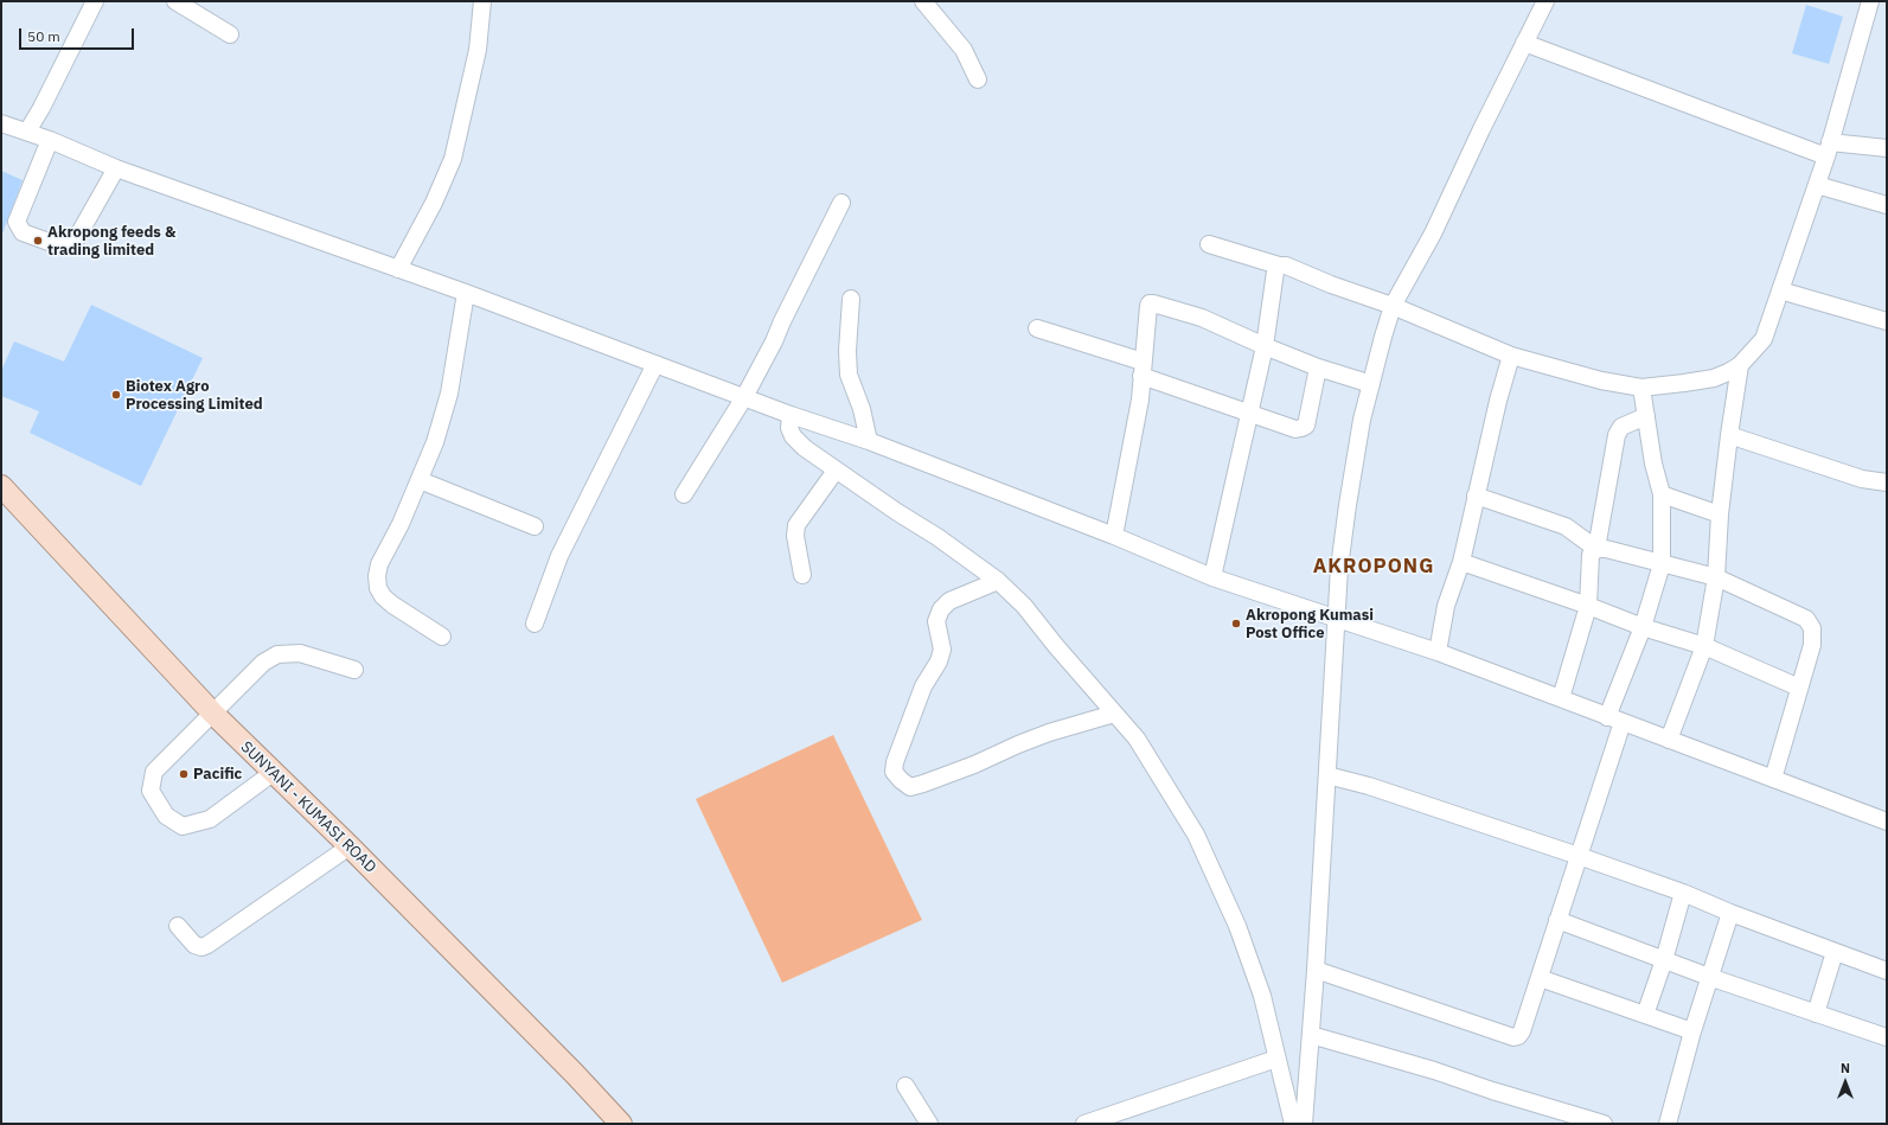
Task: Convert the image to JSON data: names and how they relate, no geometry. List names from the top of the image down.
{
  "streets": {
    "main road": ["SUNYANI - KUMASI ROAD"]
  },
  "districts": ["AKROPONG"],
  "places": [
    "Akropong feeds & trading limited",
    "Biotex Agro Processing Limited",
    "Akropong Kumasi Post Office",
    "Pacific"
  ],
  "scale_bar": "50 m",
  "north": "top"
}
